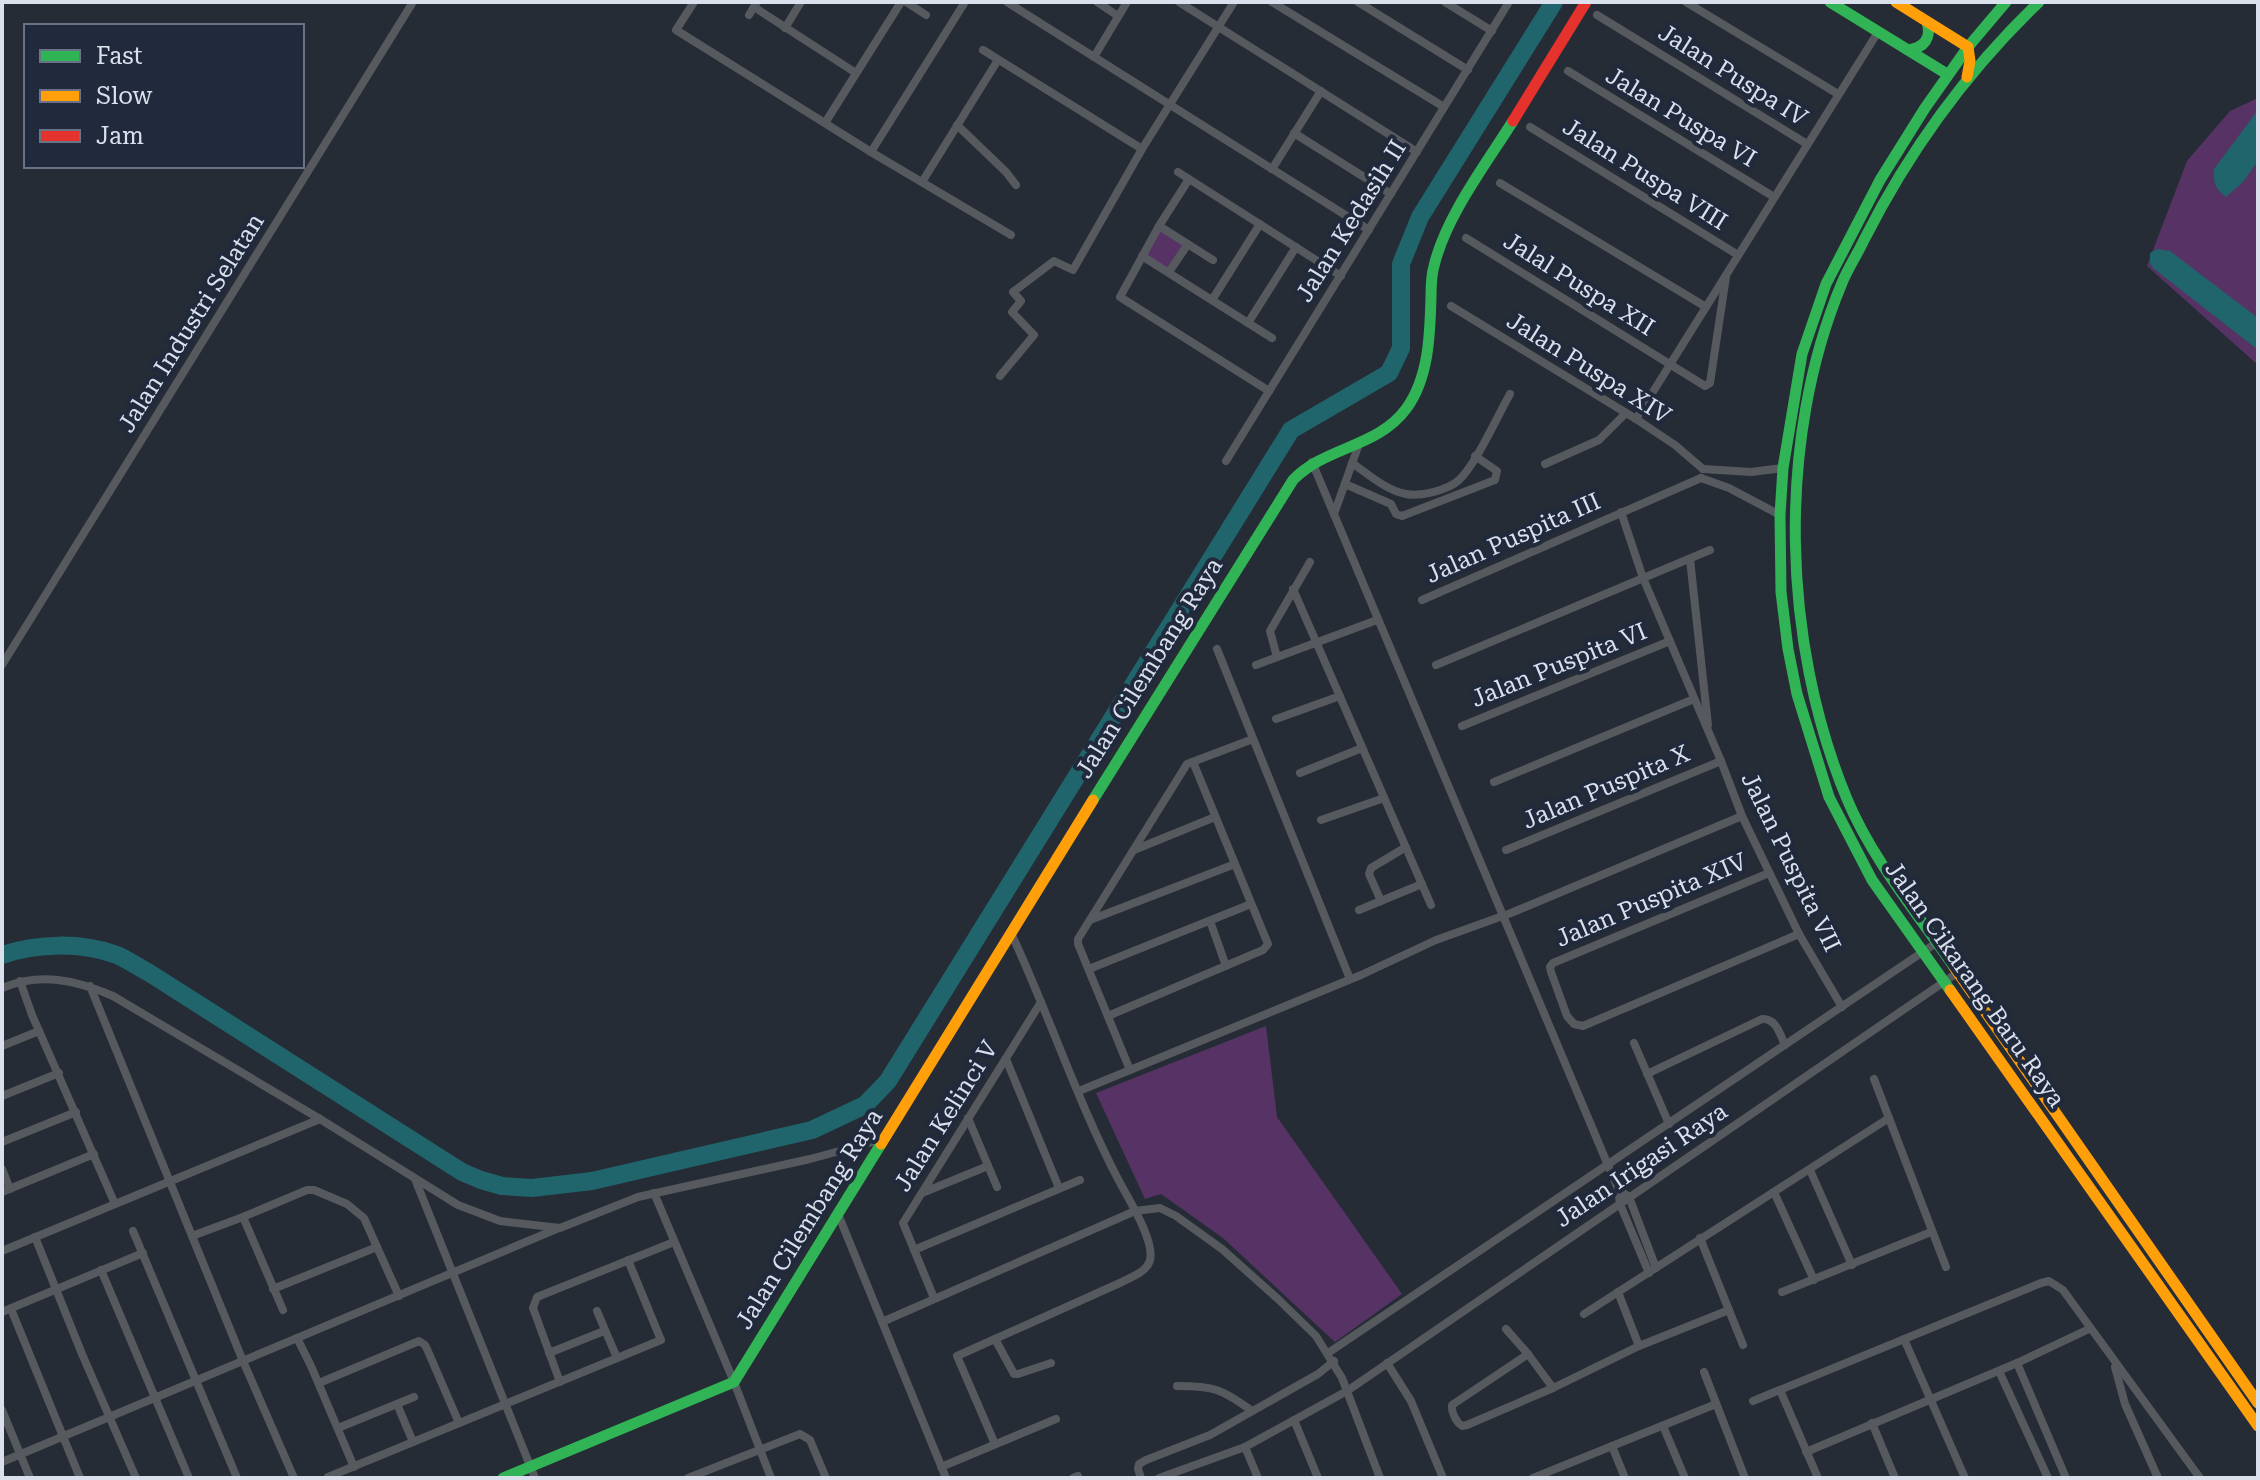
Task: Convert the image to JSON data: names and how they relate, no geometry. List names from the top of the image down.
{
  "streets": {
    "main road": ["Jalan Cilembang Raya", "Jalan Cikarang Baru Raya"],
    "street": [
      "Jalan Puspa IV",
      "Jalan Puspa VI",
      "Jalan Puspa VIII",
      "Jalan Kedasih II",
      "Jalal Puspa XII",
      "Jalan Industri Selatan",
      "Jalan Puspa XIV",
      "Jalan Puspita III",
      "Jalan Puspita VI",
      "Jalan Puspita X",
      "Jalan Puspita VII",
      "Jalan Puspita XIV",
      "Jalan Kelinci V",
      "Jalan Irigasi Raya"
    ]
  },
  "crossings": [
    ["Jalan Puspa XIV", "Jalan Puspita III"],
    ["Jalan Puspita III", "Jalan Puspita VII"],
    ["Jalan Puspita VI", "Jalan Puspita VII"],
    ["Jalan Puspita X", "Jalan Puspita VII"],
    ["Jalan Puspita VII", "Jalan Puspita XIV"],
    ["Jalan Puspita VII", "Jalan Irigasi Raya"],
    ["Jalan Cikarang Baru Raya", "Jalan Irigasi Raya"]
  ],
  "legend": ["Fast", "Slow", "Jam"]
}
